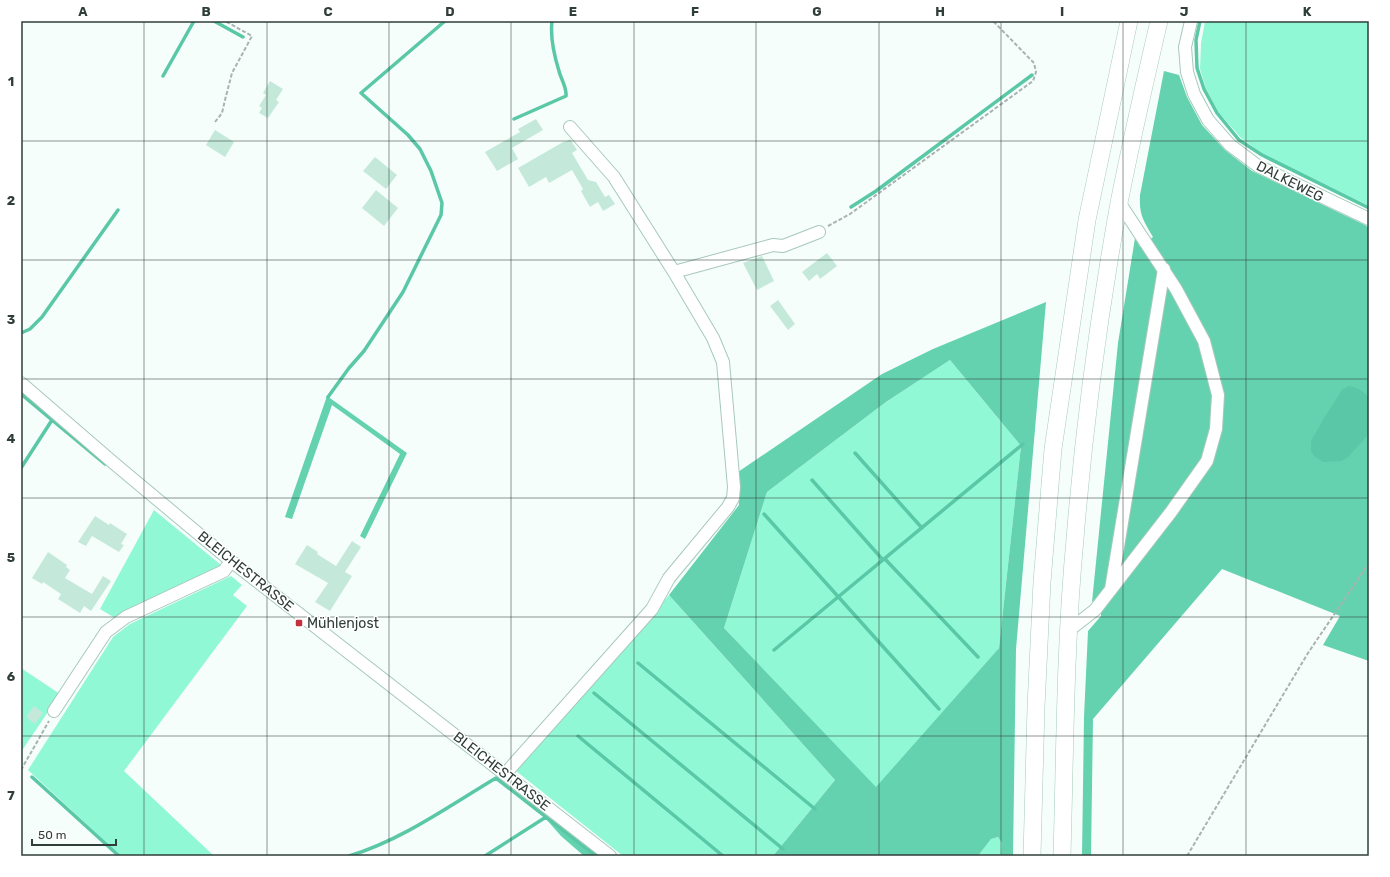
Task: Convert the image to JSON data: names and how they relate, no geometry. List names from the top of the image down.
{
  "streets": {
    "street": ["DALKEWEG", "BLEICHESTRASSE"]
  },
  "places": {
    "transit": ["Mühlenjost"]
  },
  "scale_bar": "50 m",
  "grid": {
    "columns": [
      "A",
      "B",
      "C",
      "D",
      "E",
      "F",
      "G",
      "H",
      "I",
      "J",
      "K"
    ],
    "rows": [
      "1",
      "2",
      "3",
      "4",
      "5",
      "6",
      "7"
    ]
  }
}
